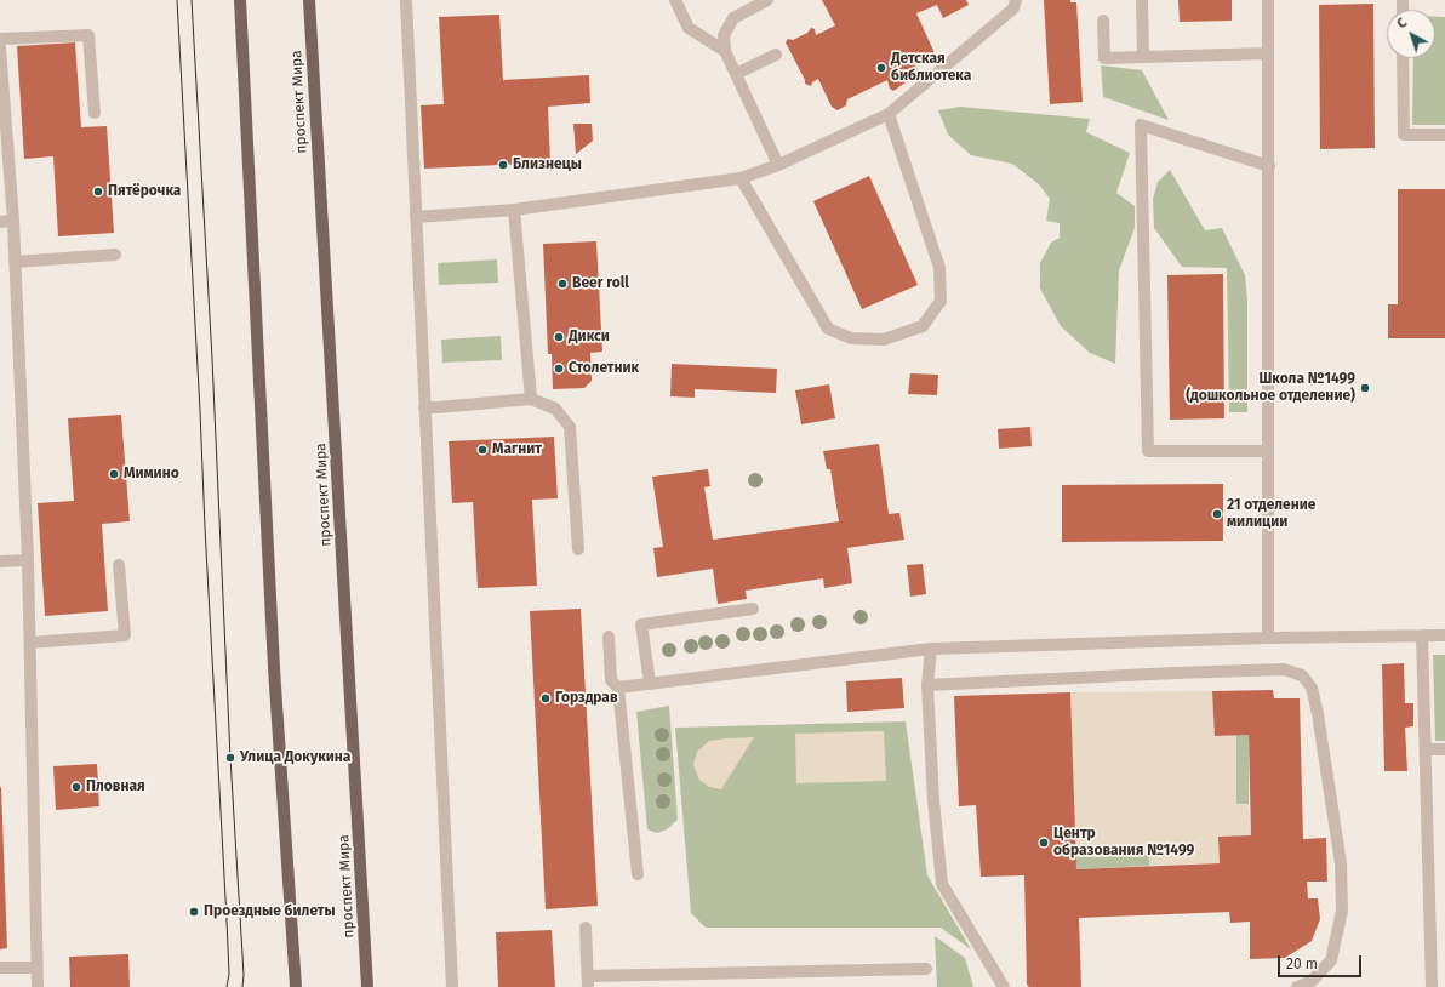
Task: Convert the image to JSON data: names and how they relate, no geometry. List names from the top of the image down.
{
  "streets": {
    "main road": ["проспект Мира"]
  },
  "places": [
    "Детская библиотека",
    "Близнецы",
    "Пятёрочка",
    "Beer roll",
    "Дикси",
    "Столетник",
    "Школа №1499 (дошкольное отделение)",
    "Магнит",
    "Мимино",
    "21 отделение милиции",
    "Горздрав",
    "Улица Докукина",
    "Пловная",
    "Центр образования №1499",
    "Проездные билеты"
  ],
  "scale_bar": "20 m",
  "north": "top left"
}
